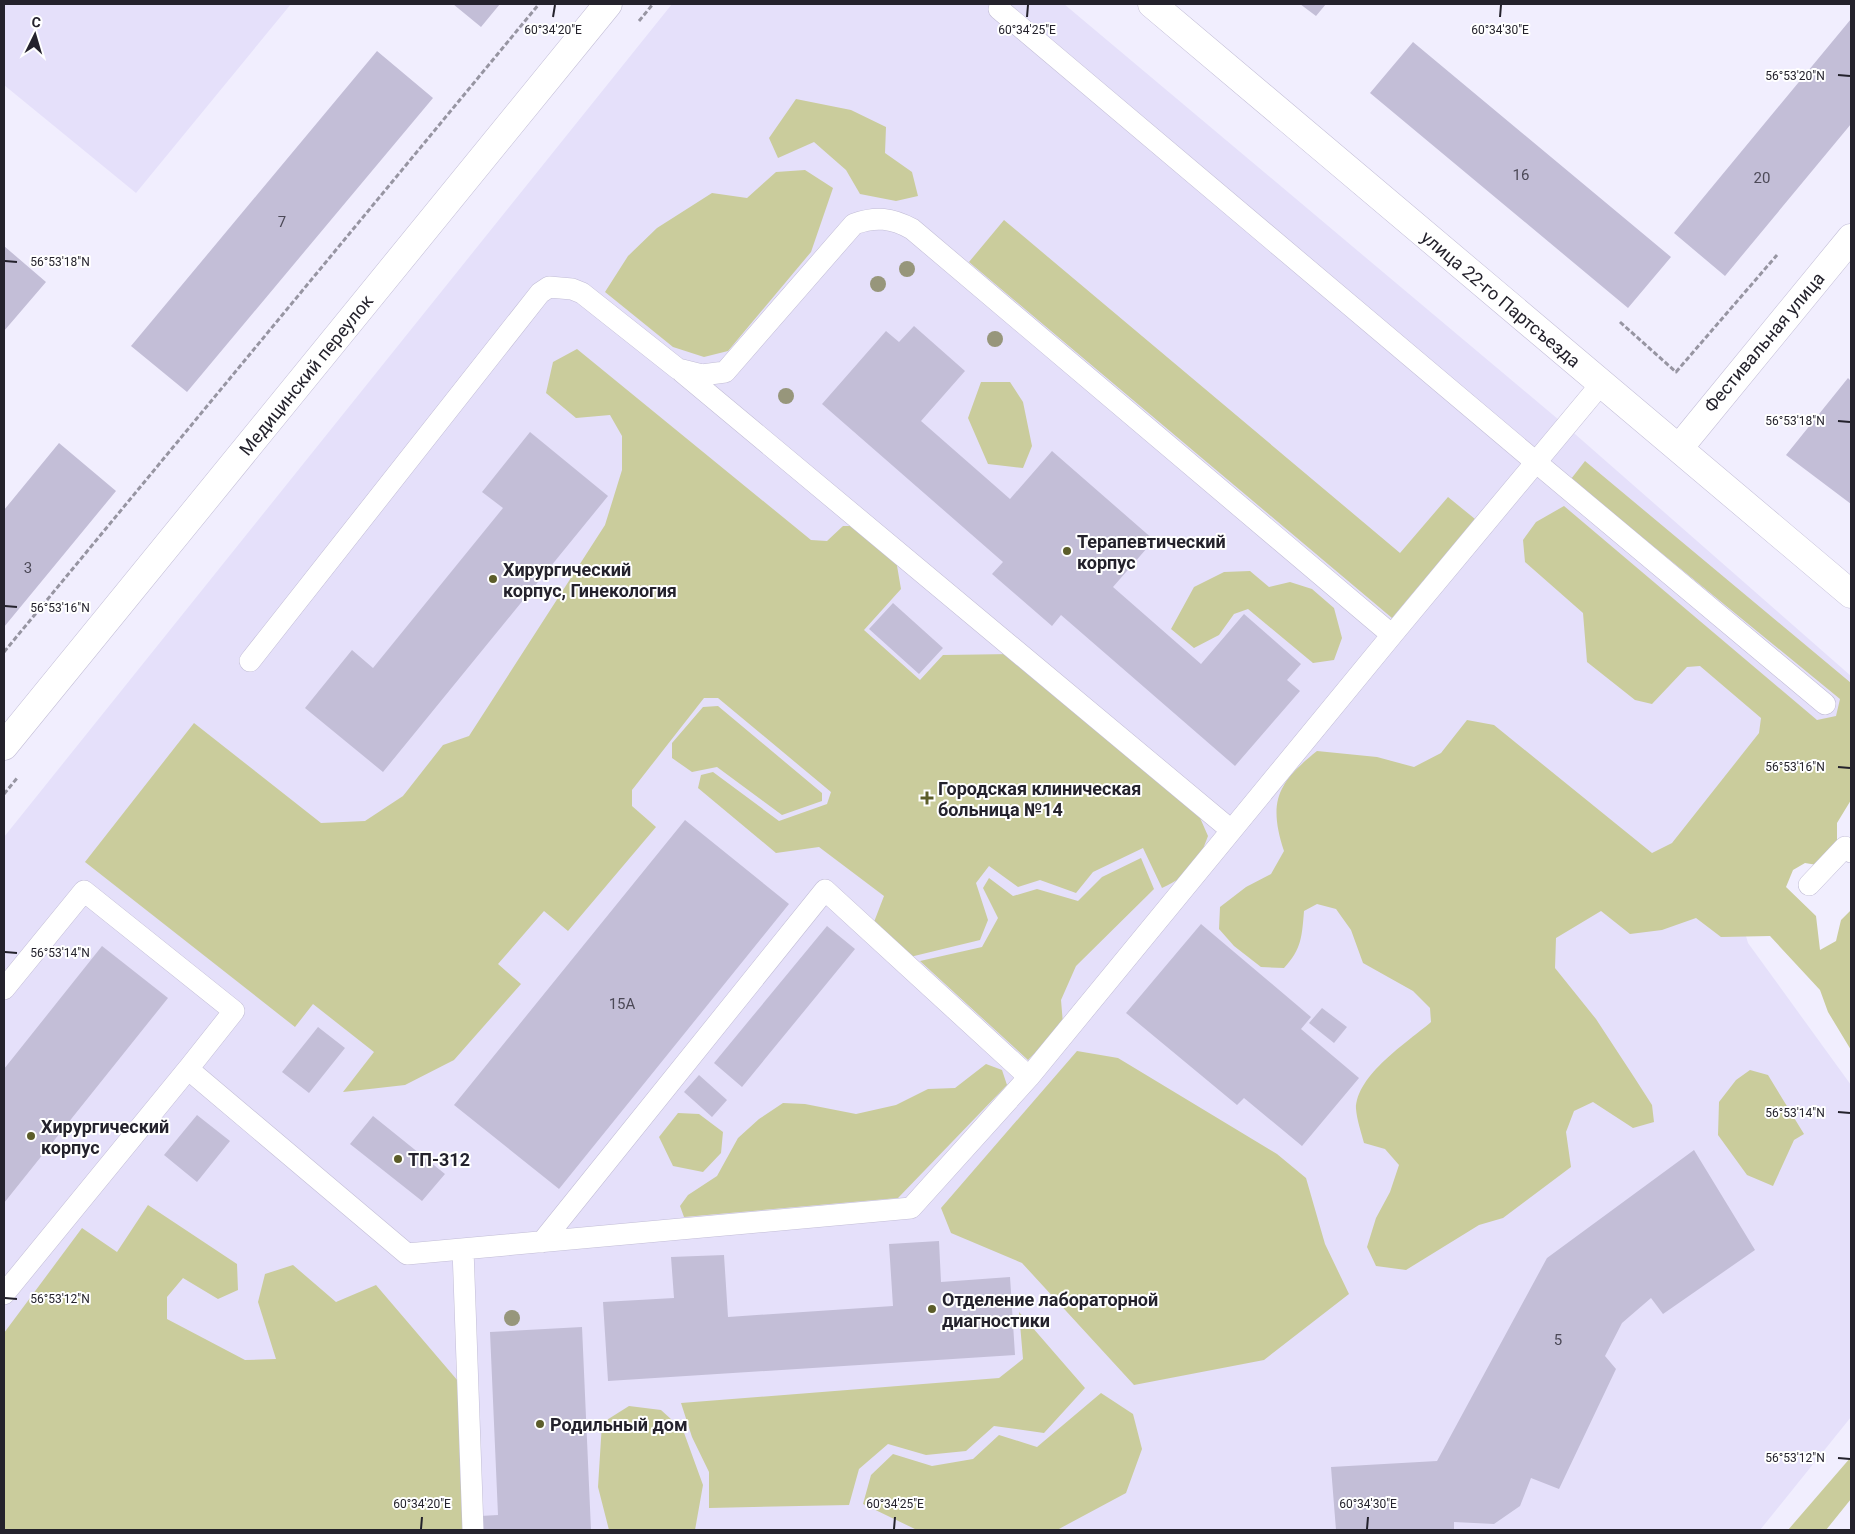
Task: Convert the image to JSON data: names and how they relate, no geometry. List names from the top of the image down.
{
  "streets": {
    "street": ["улица 22-го Партсъезда", "Фестивальная улица", "Медицинский переулок"]
  },
  "crossings": [
    ["улица 22-го Партсъезда", "Фестивальная улица"]
  ],
  "places": {
    "other": [
      "Терапевтический корпус",
      "Хирургический корпус, Гинекология",
      "Хирургический корпус",
      "ТП-312",
      "Отделение лабораторной диагностики",
      "Родильный дом"
    ],
    "health": ["Городская клиническая больница №14"]
  },
  "house_numbers": [
    "16",
    "20",
    "7",
    "3",
    "15А",
    "5"
  ],
  "north": "top",
  "coordinates": [
    "60°34'20\"E",
    "60°34'25\"E",
    "60°34'30\"E",
    "56°53'20\"N",
    "56°53'18\"N",
    "56°53'16\"N",
    "56°53'14\"N",
    "56°53'12\"N"
  ]
}
